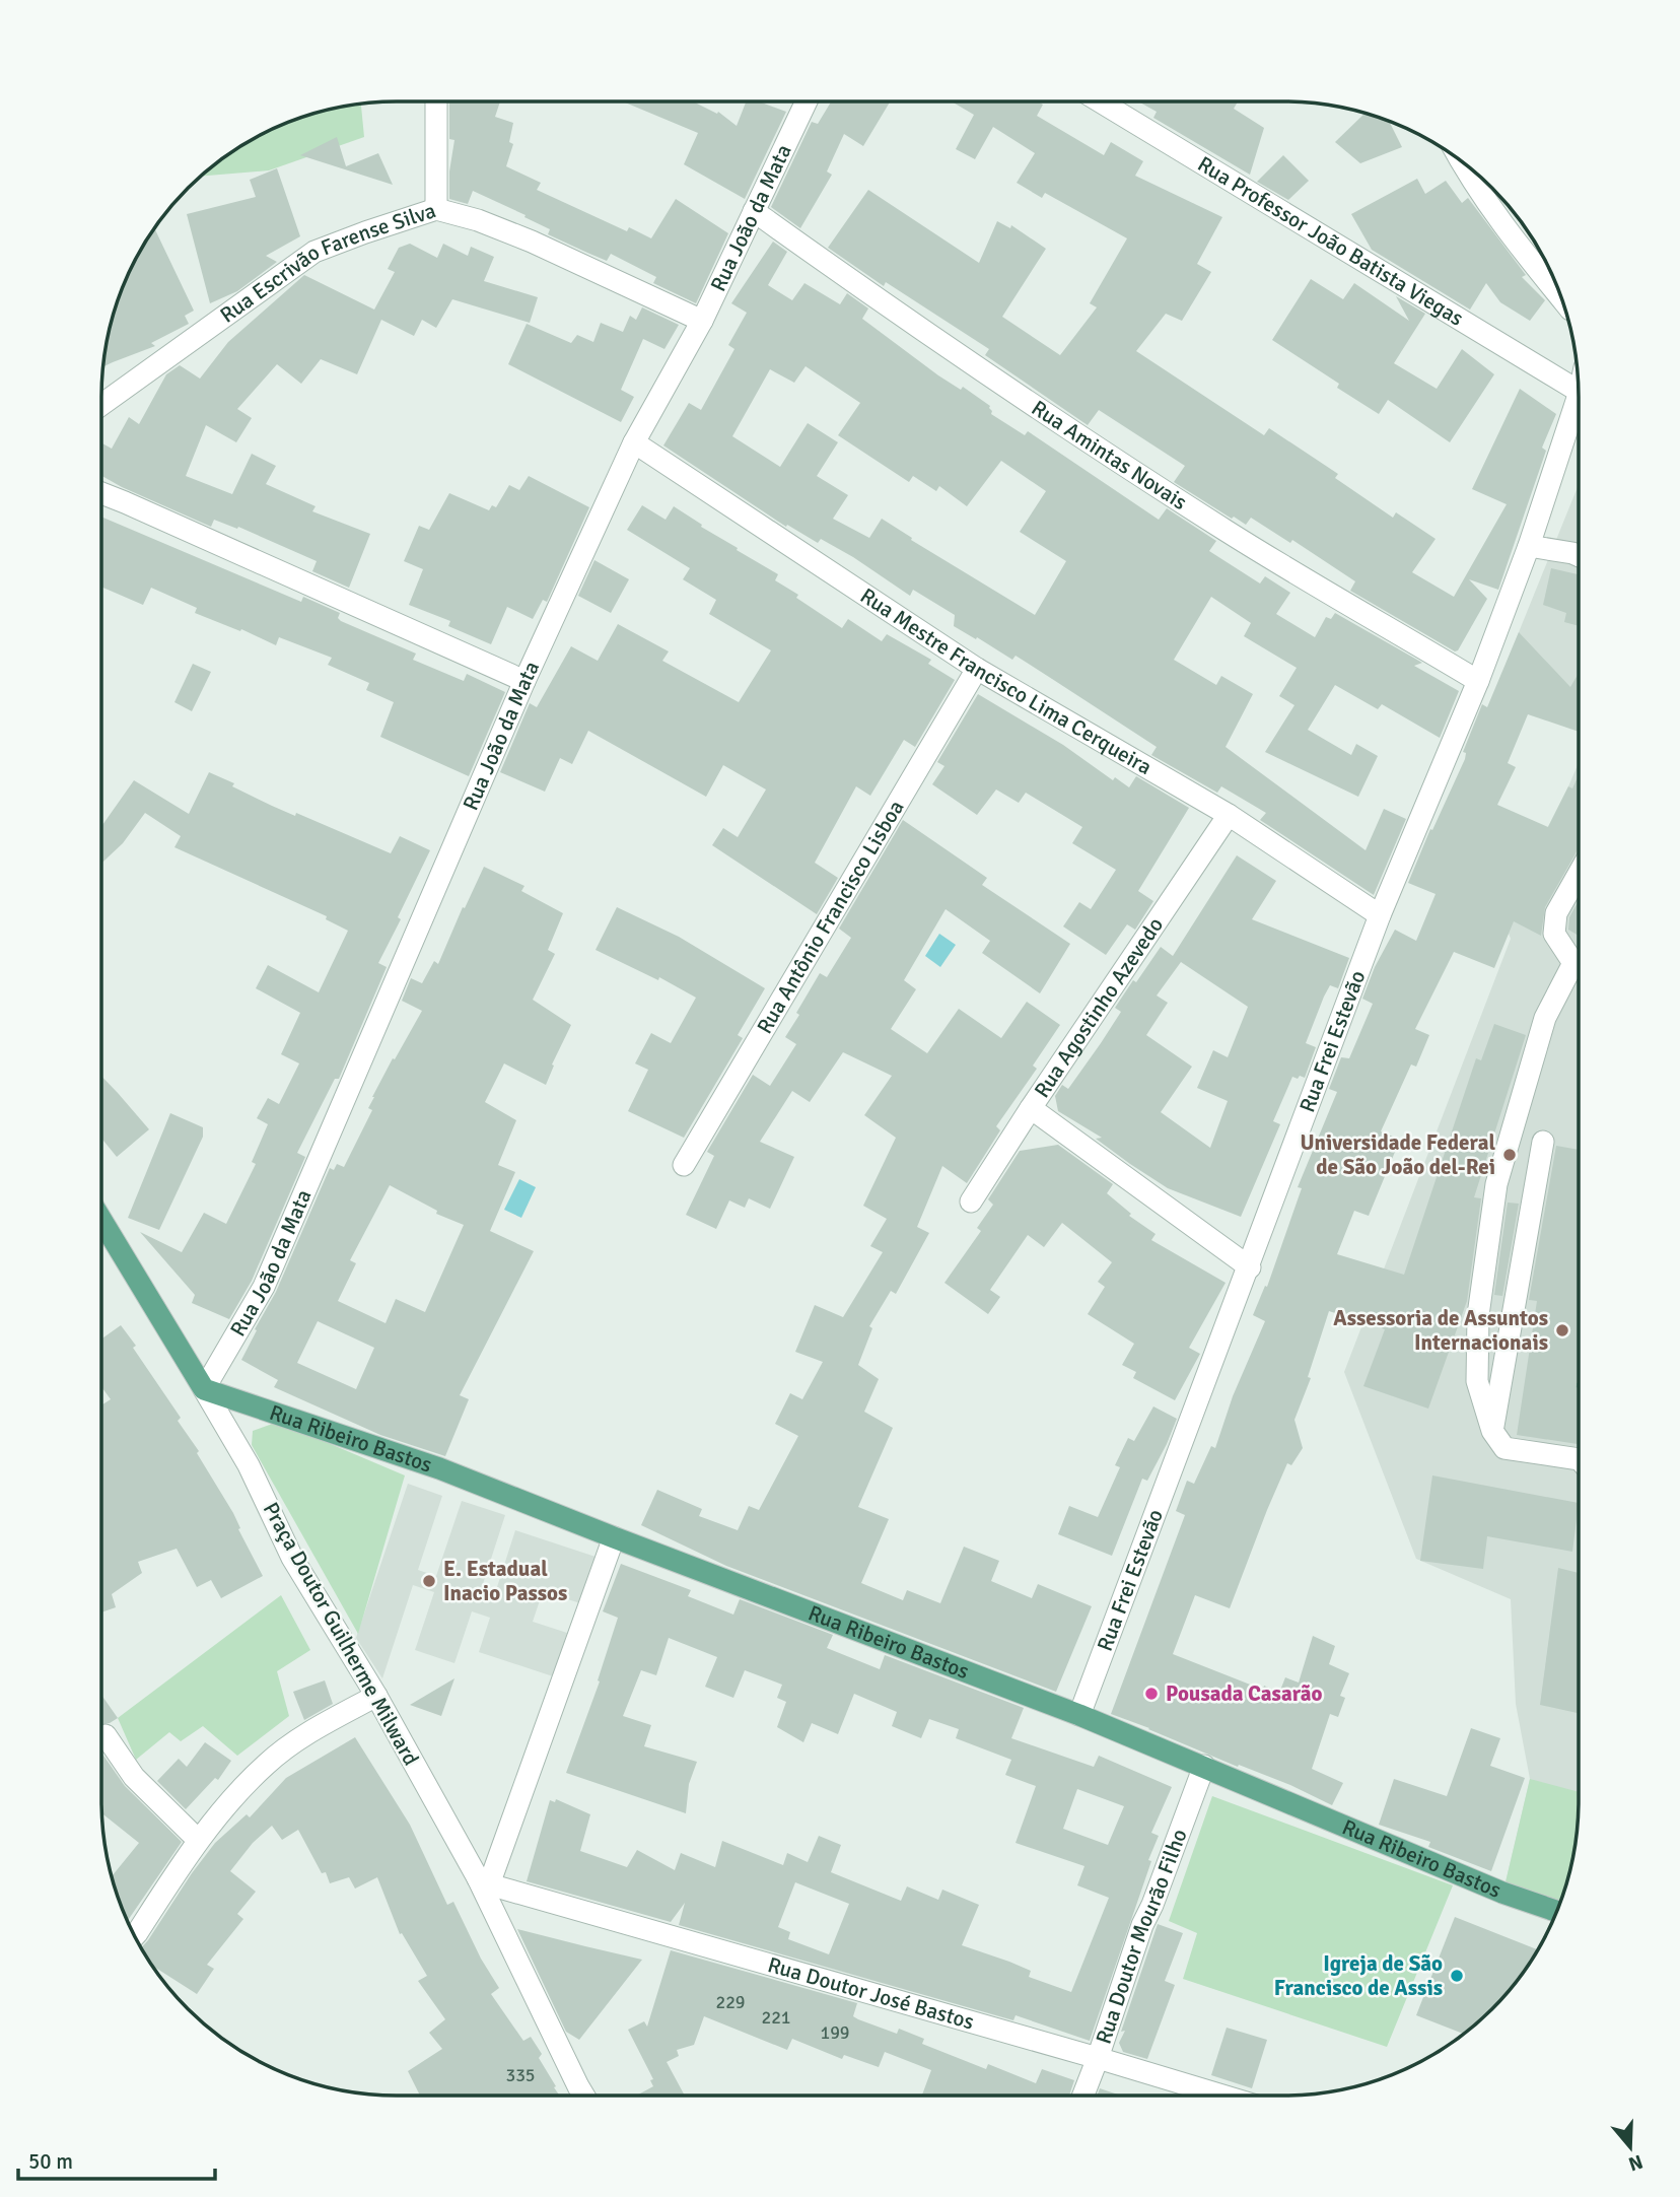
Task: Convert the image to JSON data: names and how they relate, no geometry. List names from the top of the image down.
{
  "streets": {
    "main road": ["Rua Ribeiro Bastos"],
    "street": [
      "Rua João da Mata",
      "Rua Professor João Batista Viegas",
      "Rua Escrivão Farense Silva",
      "Rua Amintas Novais",
      "Rua Mestre Francisco Lima Cerqueira",
      "Rua Antônio Francisco Lisboa",
      "Rua Agostinho Azevedo",
      "Rua Frei Estevão",
      "Praça Doutor Guilherme Milward",
      "Rua Doutor Mourão Filho",
      "Rua Doutor José Bastos"
    ]
  },
  "crossings": [
    ["Rua João da Mata", "Rua Escrivão Farense Silva"],
    ["Rua João da Mata", "Rua Amintas Novais"],
    ["Rua João da Mata", "Rua Mestre Francisco Lima Cerqueira"],
    ["Rua João da Mata", "Rua Ribeiro Bastos"],
    ["Rua João da Mata", "Praça Doutor Guilherme Milward"],
    ["Rua Amintas Novais", "Rua Frei Estevão"],
    ["Rua Mestre Francisco Lima Cerqueira", "Rua Antônio Francisco Lisboa"],
    ["Rua Mestre Francisco Lima Cerqueira", "Rua Agostinho Azevedo"],
    ["Rua Mestre Francisco Lima Cerqueira", "Rua Frei Estevão"],
    ["Rua Frei Estevão", "Rua Ribeiro Bastos"],
    ["Rua Ribeiro Bastos", "Praça Doutor Guilherme Milward"],
    ["Rua Ribeiro Bastos", "Rua Doutor Mourão Filho"],
    ["Praça Doutor Guilherme Milward", "Rua Doutor José Bastos"],
    ["Rua Doutor Mourão Filho", "Rua Doutor José Bastos"]
  ],
  "places": [
    "Universidade Federal de São João del-Rei",
    "Assessoria de Assuntos Internacionais",
    "E. Estadual Inacio Passos",
    "Pousada Casarão",
    "Igreja de São Francisco de Assis"
  ],
  "house_numbers": [
    "229",
    "221",
    "199",
    "335"
  ],
  "scale_bar": "50 m",
  "north": "bottom"
}
